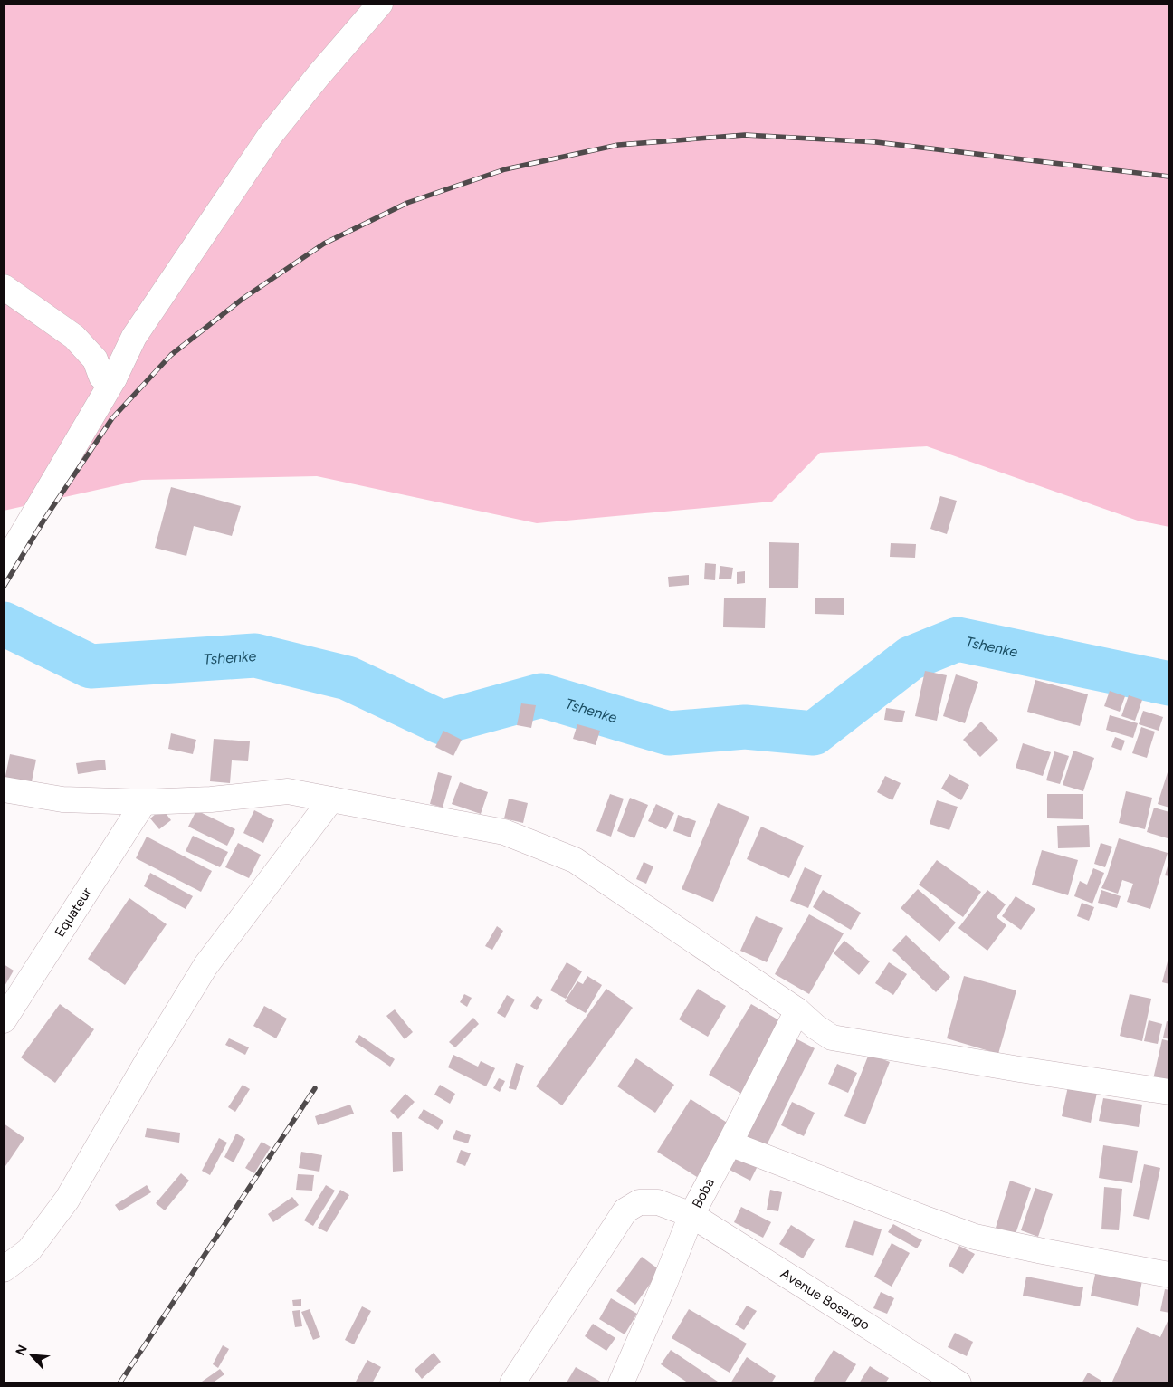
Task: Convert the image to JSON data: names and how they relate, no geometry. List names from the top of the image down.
{
  "streets": {
    "street": ["Equateur", "Boba", "Avenue Bosango"]
  },
  "crossings": [
    ["Boba", "Avenue Bosango"]
  ],
  "water": ["Tshenke"],
  "north": "top left"
}
